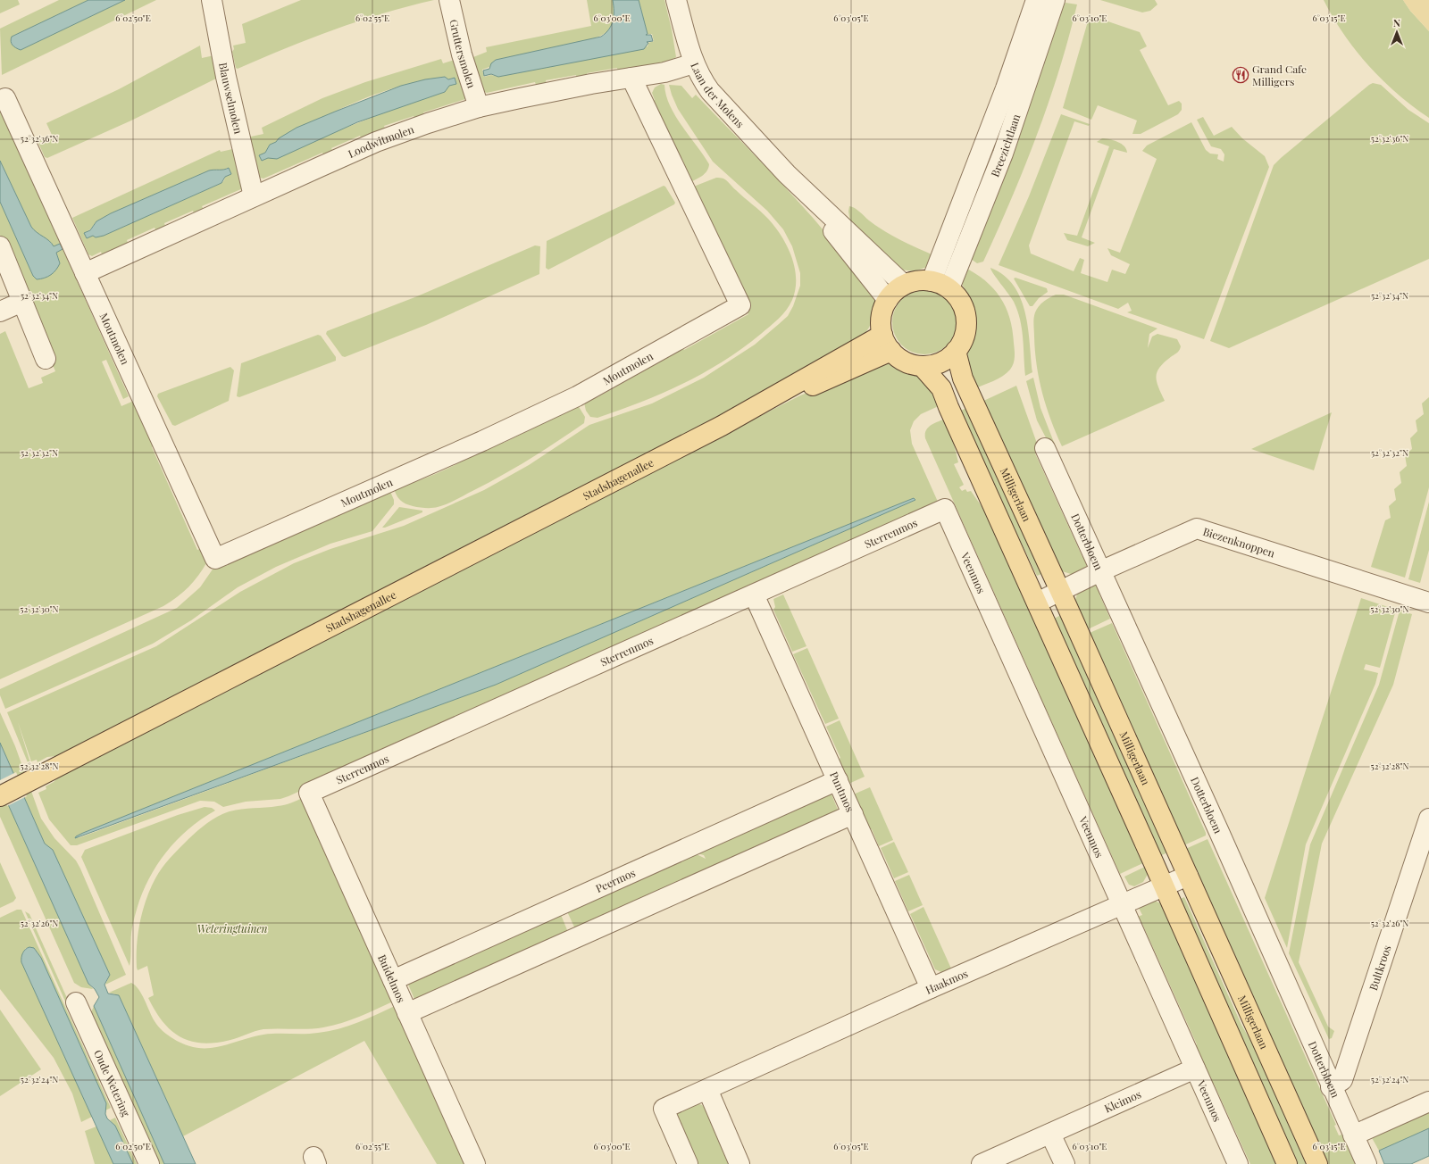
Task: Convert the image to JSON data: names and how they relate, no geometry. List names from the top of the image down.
{
  "streets": {
    "main road": ["Stadshagenallee", "Milligerlaan"],
    "street": [
      "Gruttersmolen",
      "Laan der Molens",
      "Blauwselmolen",
      "Loodwitmolen",
      "Breezichtlaan",
      "Moutmolen",
      "Sterrenmos",
      "Dotterbloem",
      "Biezenknoppen",
      "Veenmos",
      "Puntmos",
      "Peermos",
      "Bultkroos",
      "Buidelmos",
      "Haakmos",
      "Oude Wetering",
      "Kleimos"
    ]
  },
  "crossings": [
    ["Gruttersmolen", "Loodwitmolen"],
    ["Laan der Molens", "Loodwitmolen"],
    ["Laan der Molens", "Breezichtlaan"],
    ["Laan der Molens", "Stadshagenallee"],
    ["Laan der Molens", "Milligerlaan"],
    ["Blauwselmolen", "Loodwitmolen"],
    ["Loodwitmolen", "Moutmolen"],
    ["Breezichtlaan", "Stadshagenallee"],
    ["Breezichtlaan", "Milligerlaan"],
    ["Stadshagenallee", "Milligerlaan"],
    ["Milligerlaan", "Biezenknoppen"],
    ["Milligerlaan", "Haakmos"],
    ["Sterrenmos", "Veenmos"],
    ["Sterrenmos", "Puntmos"],
    ["Sterrenmos", "Buidelmos"],
    ["Dotterbloem", "Biezenknoppen"],
    ["Dotterbloem", "Bultkroos"],
    ["Veenmos", "Haakmos"],
    ["Veenmos", "Kleimos"],
    ["Puntmos", "Peermos"],
    ["Puntmos", "Haakmos"],
    ["Peermos", "Buidelmos"]
  ],
  "parks": ["Weteringtuinen"],
  "places": {
    "restaurant": ["Grand Cafe Milligers"]
  },
  "north": "top",
  "coordinates": [
    "6°02'50\"E",
    "6°02'55\"E",
    "6°03'00\"E",
    "6°03'05\"E",
    "6°03'10\"E",
    "6°03'15\"E",
    "52°32'36\"N",
    "52°32'34\"N",
    "52°32'32\"N",
    "52°32'30\"N",
    "52°32'28\"N",
    "52°32'26\"N",
    "52°32'24\"N"
  ]
}
